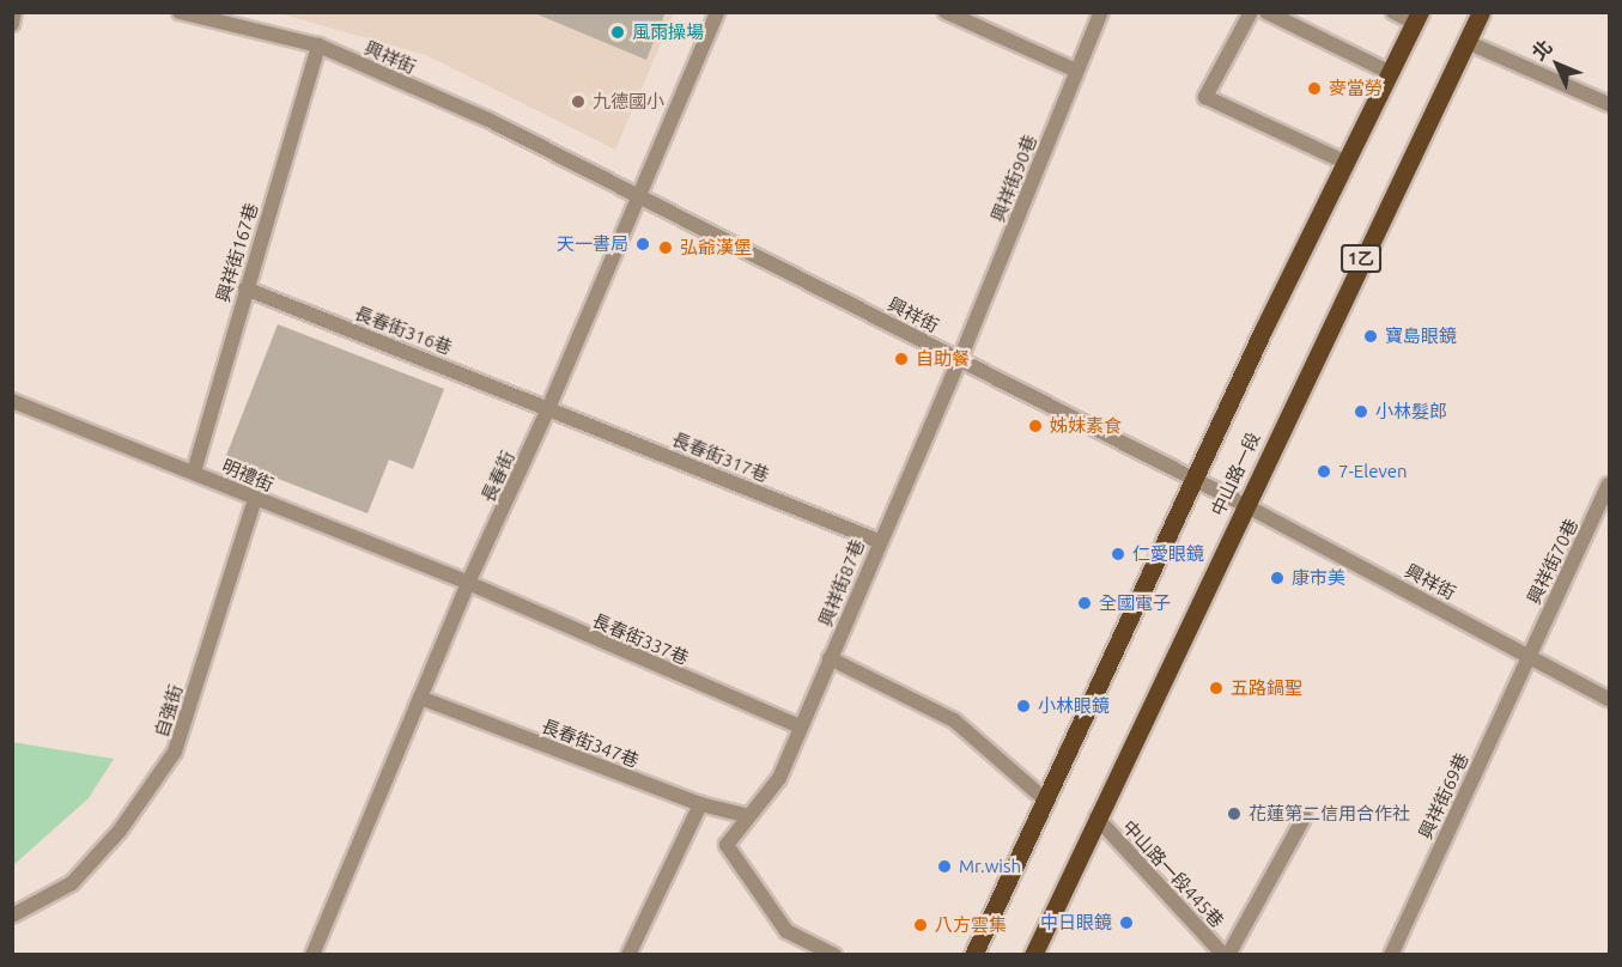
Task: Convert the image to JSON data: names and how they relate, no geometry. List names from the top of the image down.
{
  "streets": {
    "main road": ["1乙", "中山路一段"],
    "street": [
      "興祥街",
      "興祥街90巷",
      "興祥街167巷",
      "長春街316巷",
      "長春街317巷",
      "明禮街",
      "長春街",
      "興祥街70巷",
      "興祥街87巷",
      "長春街337巷",
      "自強街",
      "長春街347巷",
      "興祥街69巷",
      "中山路一段445巷"
    ]
  },
  "crossings": [
    ["興祥街", "興祥街90巷"],
    ["興祥街", "興祥街167巷"],
    ["興祥街", "中山路一段"],
    ["興祥街", "長春街"],
    ["興祥街", "興祥街70巷"],
    ["興祥街", "興祥街87巷"],
    ["興祥街", "興祥街69巷"],
    ["興祥街90巷", "興祥街87巷"],
    ["興祥街167巷", "長春街316巷"],
    ["興祥街167巷", "明禮街"],
    ["長春街316巷", "長春街317巷"],
    ["長春街316巷", "長春街"],
    ["長春街317巷", "長春街"],
    ["長春街317巷", "興祥街87巷"],
    ["中山路一段", "中山路一段445巷"],
    ["明禮街", "長春街"],
    ["明禮街", "長春街337巷"],
    ["明禮街", "自強街"],
    ["長春街", "長春街337巷"],
    ["長春街", "長春街347巷"],
    ["興祥街70巷", "興祥街69巷"],
    ["興祥街87巷", "長春街337巷"],
    ["興祥街87巷", "長春街347巷"]
  ],
  "places": [
    "風雨操場",
    "麥當勞",
    "九德國小",
    "天一書局",
    "弘爺漢堡",
    "寶島眼鏡",
    "自助餐",
    "小林髮郎",
    "姊妹素食",
    "7-Eleven",
    "仁愛眼鏡",
    "康市美",
    "全國電子",
    "五路鍋聖",
    "小林眼鏡",
    "花蓮第二信用合作社",
    "Mr.wish",
    "中日眼鏡",
    "八方雲集"
  ],
  "north": "top left"
}
